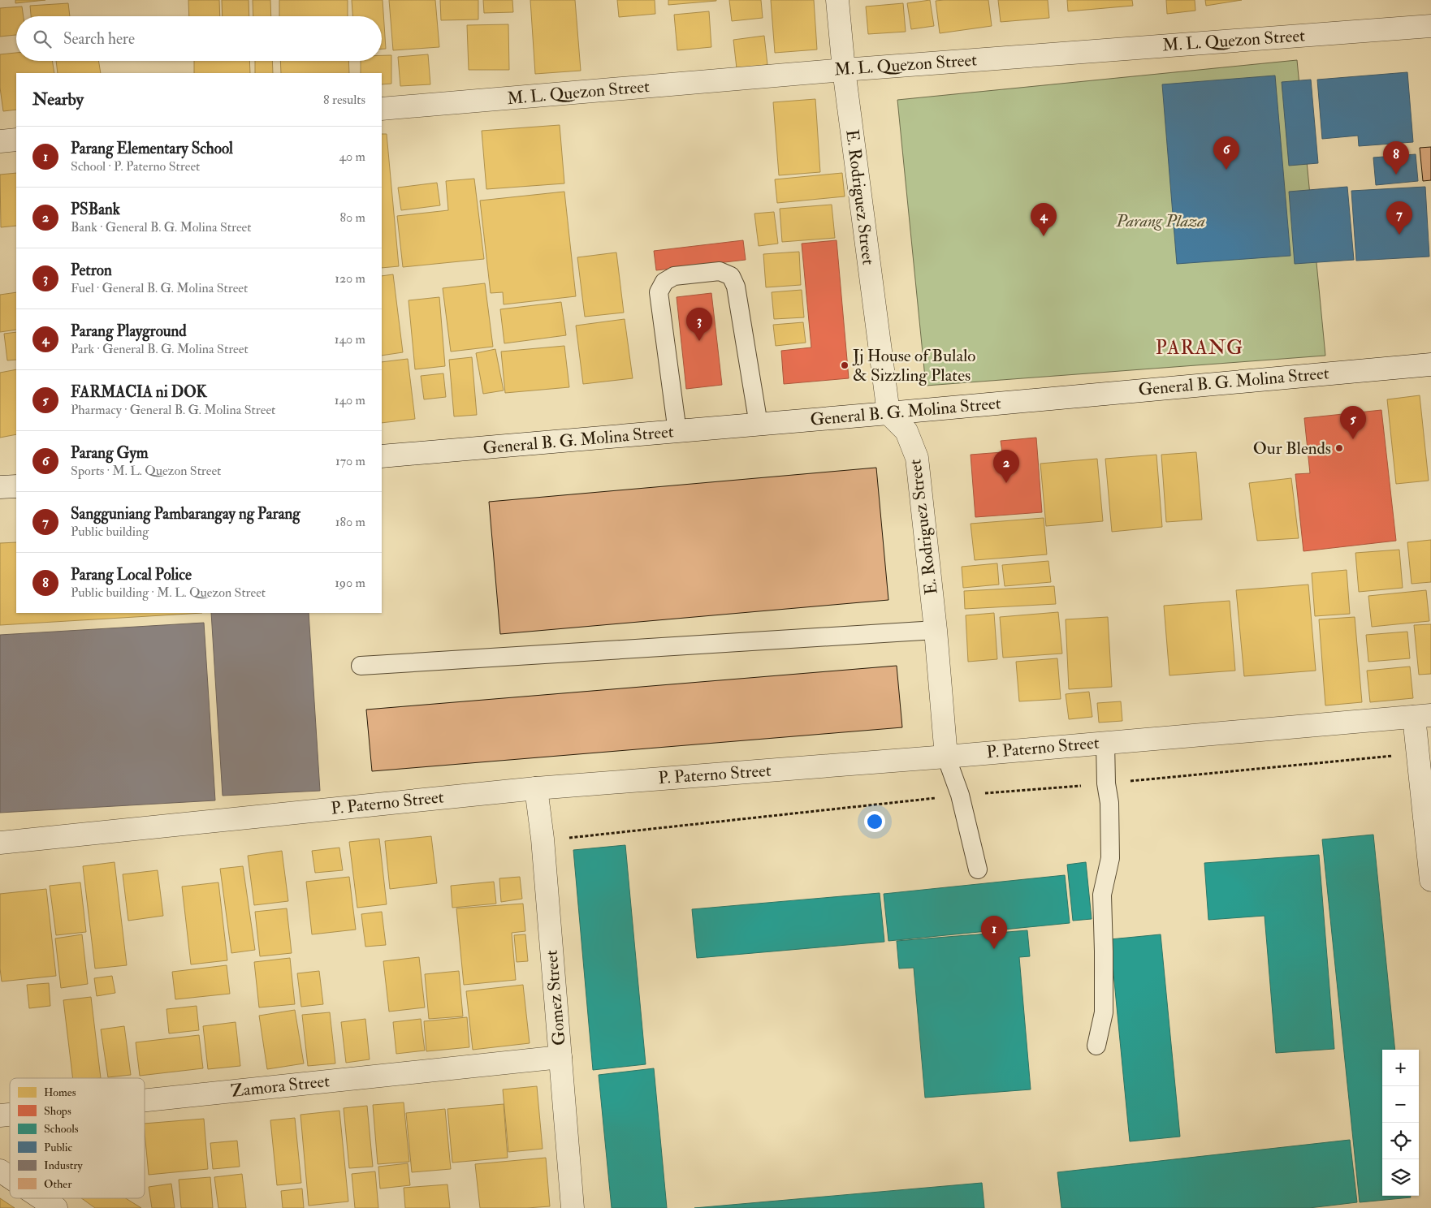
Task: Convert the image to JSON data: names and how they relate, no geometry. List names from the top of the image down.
{
  "streets": {
    "street": [
      "M. L. Quezon Street",
      "E. Rodriguez Street",
      "General B. G. Molina Street",
      "P. Paterno Street",
      "Gomez Street",
      "Zamora Street"
    ]
  },
  "crossings": [
    ["M. L. Quezon Street", "E. Rodriguez Street"],
    ["E. Rodriguez Street", "General B. G. Molina Street"],
    ["E. Rodriguez Street", "P. Paterno Street"],
    ["P. Paterno Street", "Gomez Street"],
    ["Gomez Street", "Zamora Street"]
  ],
  "districts": ["PARANG"],
  "parks": ["Parang Plaza"],
  "places": ["Jj House of Bulalo & Sizzling Plates", "Our Blends"],
  "legend": [
    "Homes",
    "Shops",
    "Schools",
    "Public",
    "Industry",
    "Other"
  ],
  "page": {
    "search": "Search here",
    "heading": ["Nearby", "8 results"],
    "list": [
      {
        "mark": "1",
        "name": "Parang Elementary School",
        "note": "School · P. Paterno Street",
        "value": "40 m"
      },
      {
        "mark": "2",
        "name": "PSBank",
        "note": "Bank · General B. G. Molina Street",
        "value": "80 m"
      },
      {
        "mark": "3",
        "name": "Petron",
        "note": "Fuel · General B. G. Molina Street",
        "value": "120 m"
      },
      {
        "mark": "4",
        "name": "Parang Playground",
        "note": "Park · General B. G. Molina Street",
        "value": "140 m"
      },
      {
        "mark": "5",
        "name": "FARMACIA ni DOK",
        "note": "Pharmacy · General B. G. Molina Street",
        "value": "140 m"
      },
      {
        "mark": "6",
        "name": "Parang Gym",
        "note": "Sports · M. L. Quezon Street",
        "value": "170 m"
      },
      {
        "mark": "7",
        "name": "Sangguniang Pambarangay ng Parang",
        "note": "Public building",
        "value": "180 m"
      },
      {
        "mark": "8",
        "name": "Parang Local Police",
        "note": "Public building · M. L. Quezon Street",
        "value": "190 m"
      }
    ],
    "pins": [
      "6",
      "8",
      "7",
      "4",
      "3",
      "5",
      "2",
      "1"
    ],
    "map_buttons": ["+", "−"]
  }
}
